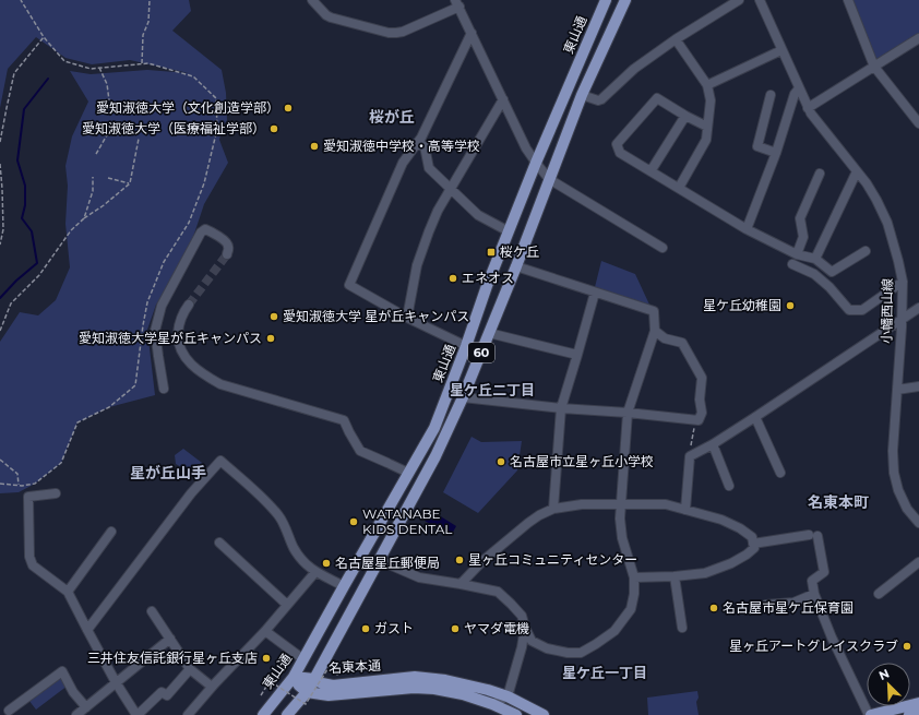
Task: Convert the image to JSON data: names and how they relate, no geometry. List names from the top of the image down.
{
  "streets": {
    "main road": ["東山通", "60", "名東本通"],
    "street": ["小幡西山線"]
  },
  "crossings": [
    ["東山通", "名東本通"],
    ["60", "名東本通"]
  ],
  "districts": [
    "桜が丘",
    "星ケ丘二丁目",
    "星が丘山手",
    "名東本町",
    "星ケ丘一丁目"
  ],
  "places": {
    "other": [
      "愛知淑徳大学（文化創造学部）",
      "愛知淑徳大学（医療福祉学部）",
      "愛知淑徳中学校・高等学校",
      "エネオス",
      "星ケ丘幼稚園",
      "愛知淑徳大学 星が丘キャンパス",
      "愛知淑徳大学星が丘キャンパス",
      "名古屋市立星ヶ丘小学校",
      "WATANABE KIDS DENTAL",
      "星ヶ丘コミュニティセンター",
      "名古屋星丘郵便局",
      "名古屋市星ケ丘保育園",
      "ガスト",
      "ヤマダ電機",
      "星ヶ丘アートグレイスクラブ",
      "三井住友信託銀行星ヶ丘支店"
    ],
    "transit": ["桜ケ丘"]
  },
  "north": "top left"
}
